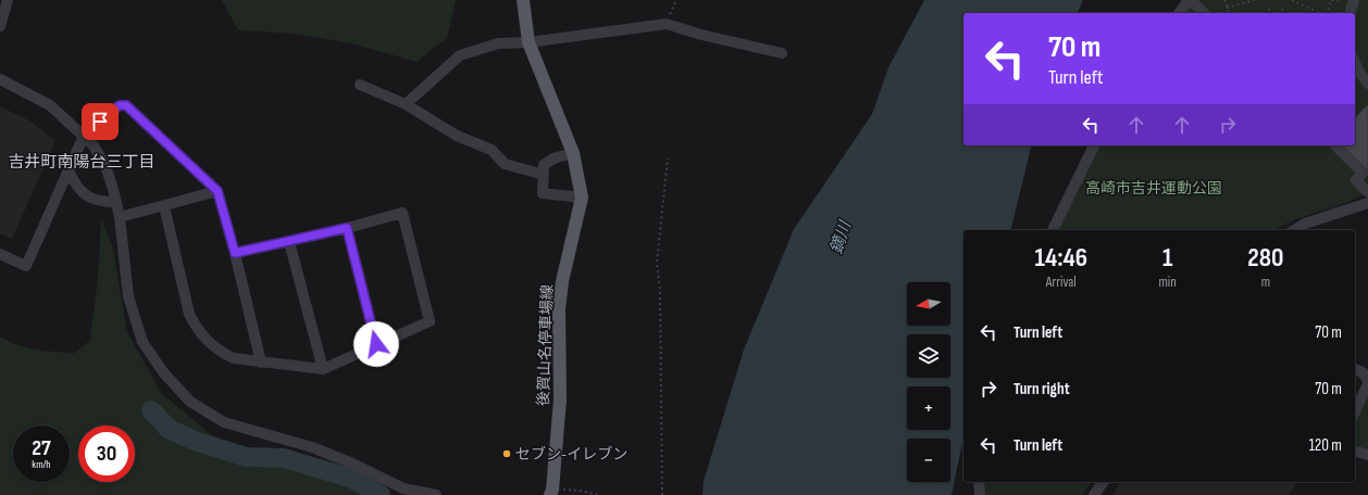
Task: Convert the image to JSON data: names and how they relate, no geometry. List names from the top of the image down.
{
  "streets": {
    "main road": ["後賀山名停車場線"]
  },
  "districts": ["吉井町南陽台三丁目"],
  "water": ["鏑川"],
  "parks": ["高崎市吉井運動公園"],
  "places": ["セブン-イレブン"],
  "north": "left",
  "page": {
    "turn": ["70 m", "Turn left"],
    "eta": [
      "14:46",
      "Arrival",
      "1",
      "min",
      "280",
      "m"
    ],
    "map_buttons": ["+", "−"],
    "list": [
      {
        "name": "Turn left",
        "value": "70 m"
      },
      {
        "name": "Turn right",
        "value": "70 m"
      },
      {
        "name": "Turn left",
        "value": "120 m"
      }
    ],
    "speed": "27 km/h",
    "limit": "30"
  }
}
